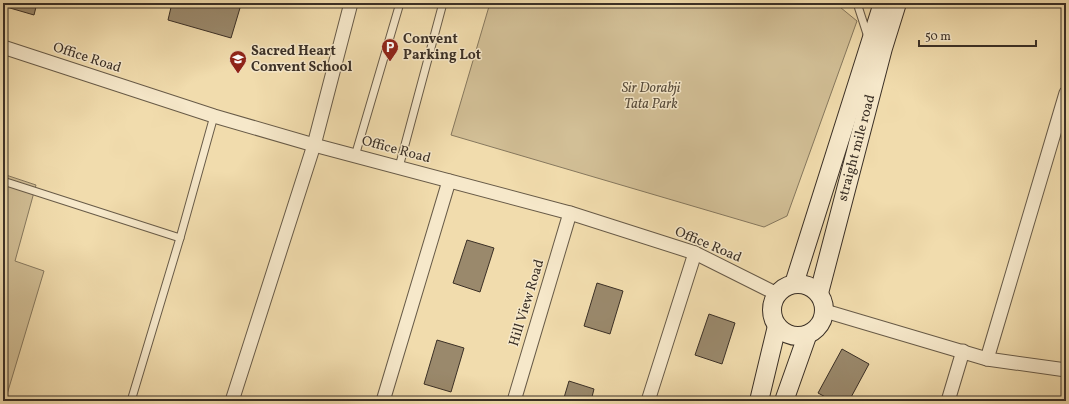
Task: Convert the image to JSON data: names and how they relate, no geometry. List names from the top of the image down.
{
  "streets": {
    "street": ["Office Road", "straight mile road", "Hill View Road"]
  },
  "crossings": [
    ["Office Road", "straight mile road"],
    ["Office Road", "Hill View Road"]
  ],
  "parks": ["Sir Dorabji Tata Park"],
  "places": {
    "parking": ["Convent Parking Lot"],
    "school or university": ["Sacred Heart Convent School"]
  },
  "scale_bar": "50 m"
}
